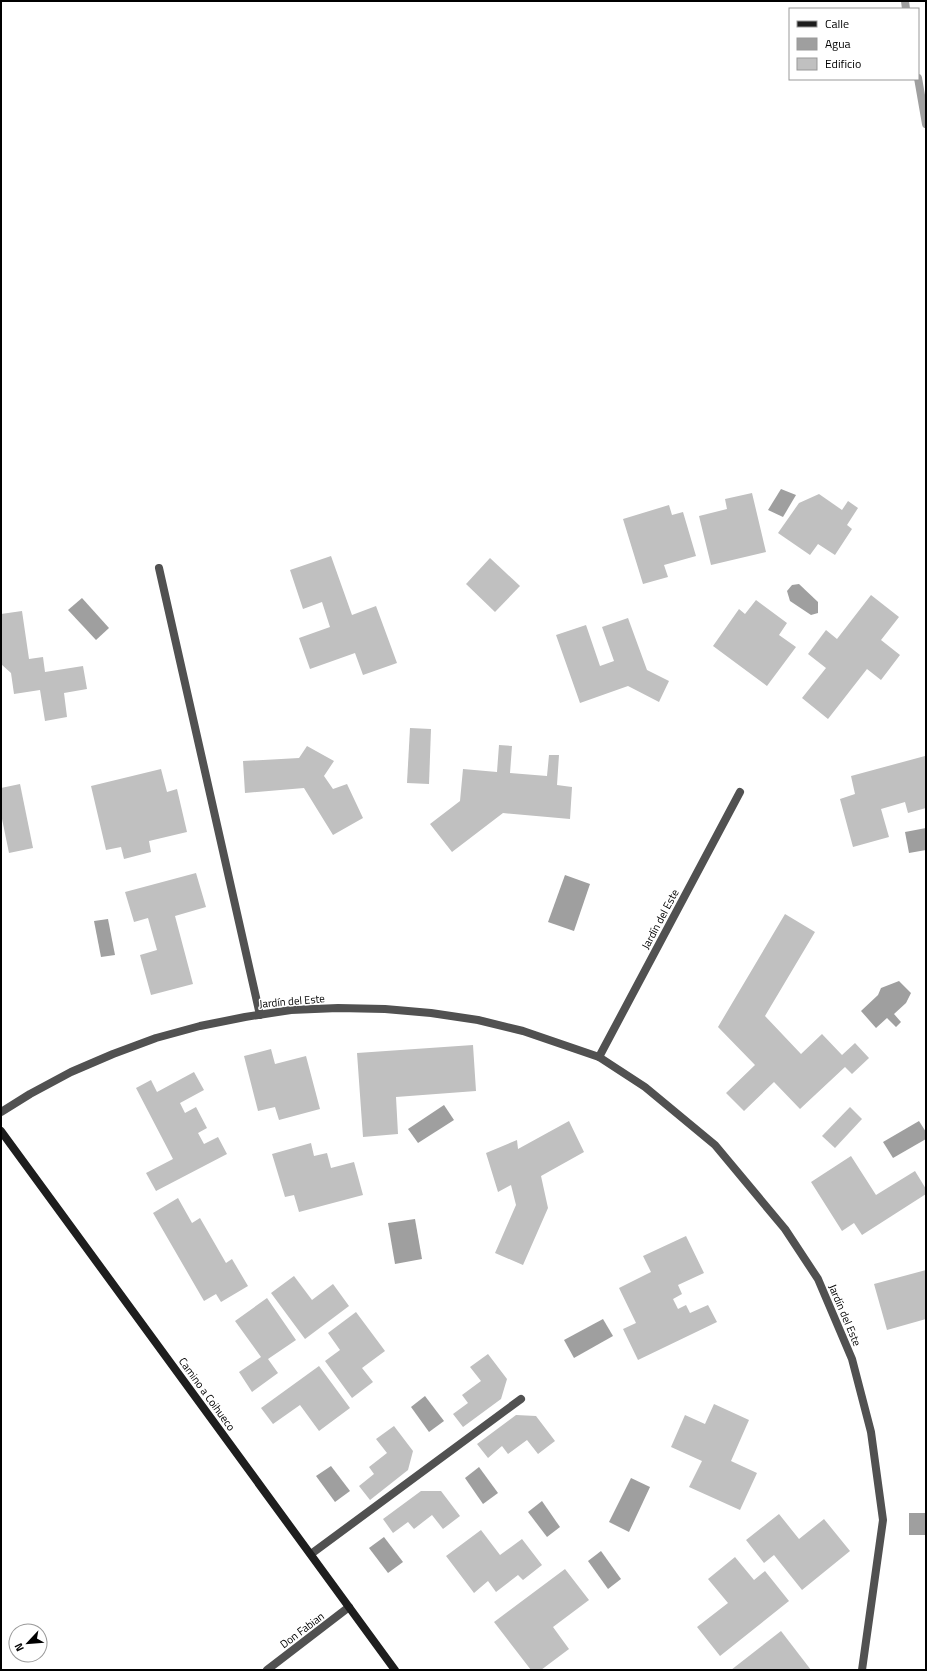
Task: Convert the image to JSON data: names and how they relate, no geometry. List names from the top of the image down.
{
  "streets": {
    "main road": ["Camino a Coihueco"],
    "street": ["Jardín del Este", "Don Fabian"]
  },
  "crossings": [
    ["Camino a Coihueco", "Don Fabian"]
  ],
  "legend": ["Calle", "Agua", "Edificio"],
  "north": "bottom left"
}
